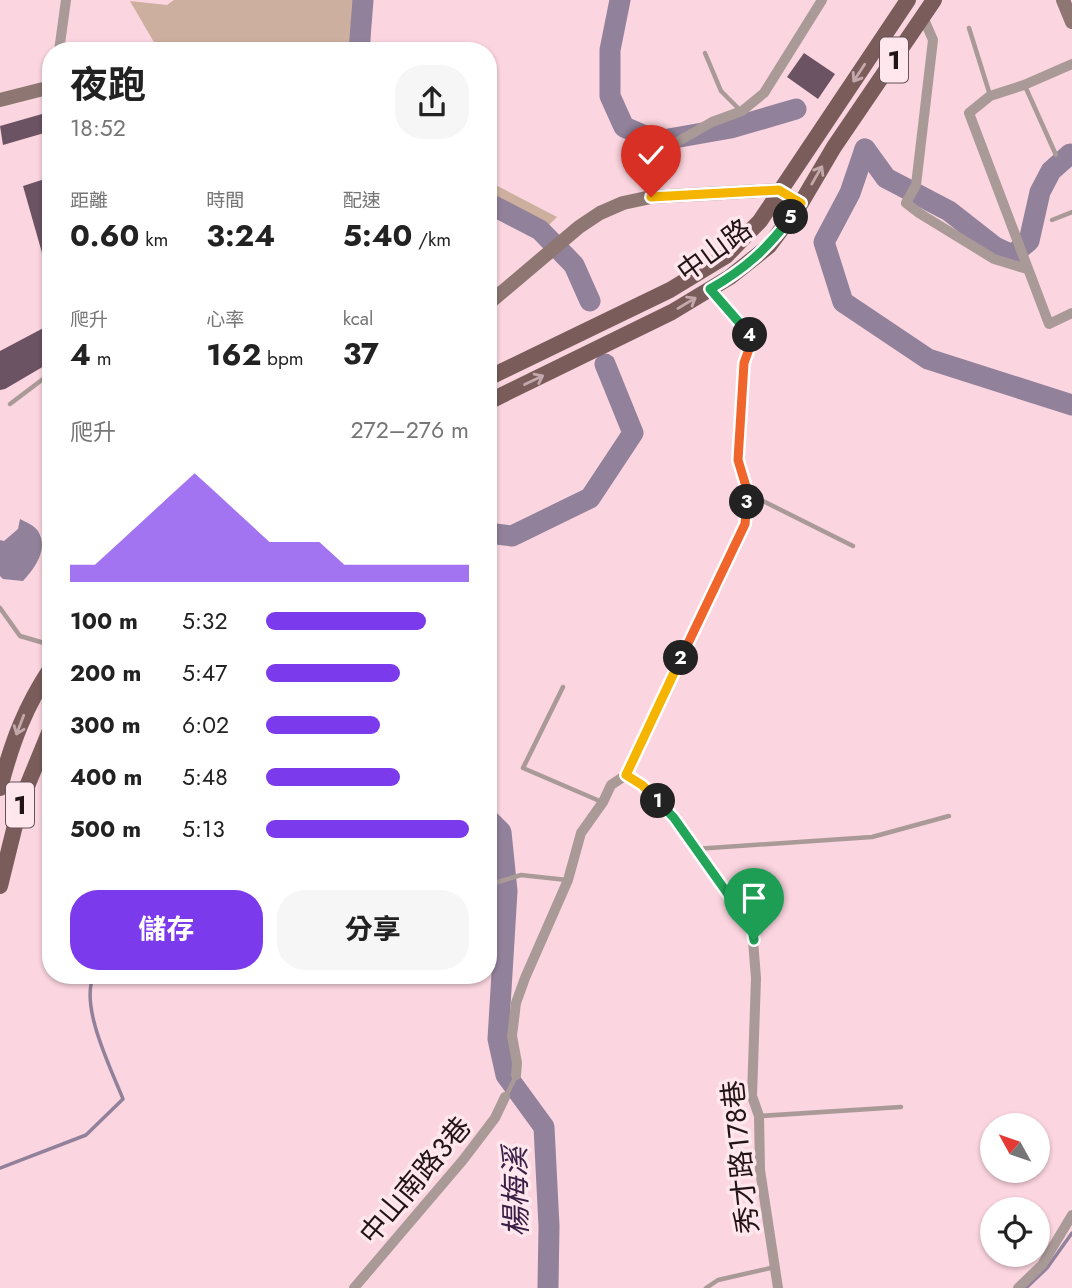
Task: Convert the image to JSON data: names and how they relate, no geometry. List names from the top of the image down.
{
  "streets": {
    "main road": ["1", "中山路"],
    "street": ["秀才路178巷", "中山南路3巷"]
  },
  "crossings": [
    ["1", "中山路"]
  ],
  "water": ["楊梅溪"],
  "north": "top left",
  "page": {
    "heading": ["夜跑", "18:52"],
    "stats": [
      ["距離", "0.60 km"],
      ["時間", "3:24"],
      ["配速", "5:40 /km"],
      ["爬升", "4 m"],
      ["心率", "162 bpm"],
      ["kcal", "37"]
    ],
    "pins": [
      "5",
      "4",
      "3",
      "2",
      "1"
    ],
    "chart": ["爬升", "272–276 m"],
    "list": [
      {
        "name": "100 m",
        "note": "5:32"
      },
      {
        "name": "200 m",
        "note": "5:47"
      },
      {
        "name": "300 m",
        "note": "6:02"
      },
      {
        "name": "400 m",
        "note": "5:48"
      },
      {
        "name": "500 m",
        "note": "5:13"
      }
    ],
    "buttons": ["儲存", "分享"]
  }
}
